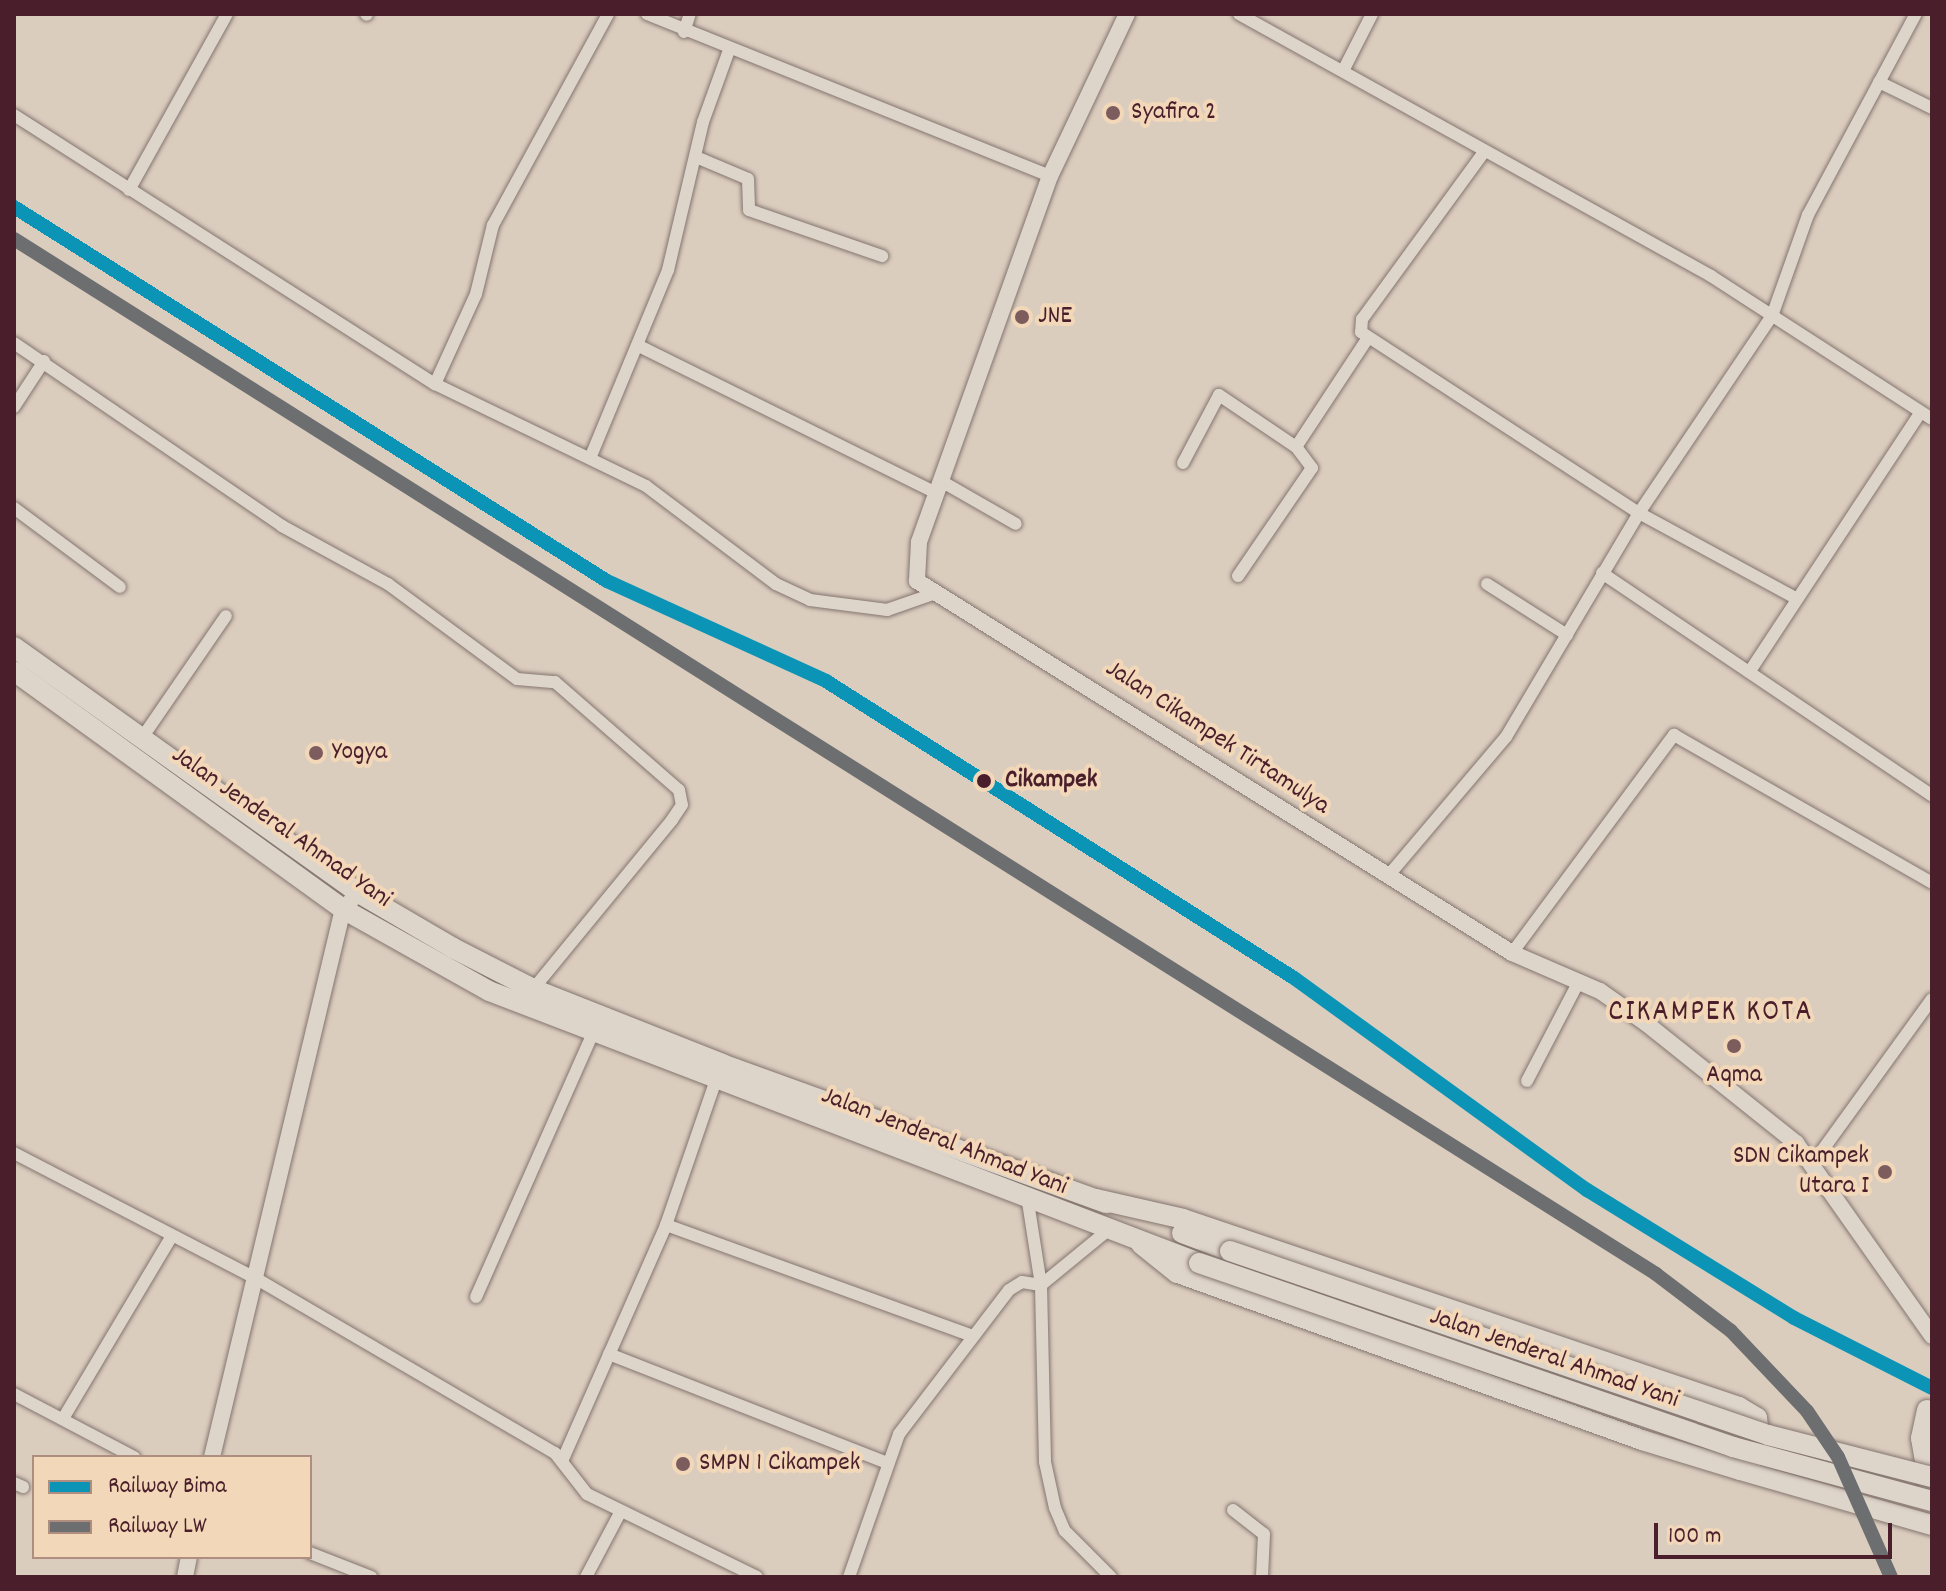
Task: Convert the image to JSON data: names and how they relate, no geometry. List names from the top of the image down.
{
  "streets": {
    "highway": ["Jalan Jenderal Ahmad Yani"],
    "street": ["Jalan Cikampek Tirtamulya"]
  },
  "districts": ["CIKAMPEK KOTA"],
  "places": [
    "Syafira 2",
    "JNE",
    "Yogya",
    "Cikampek",
    "Aqma",
    "SDN Cikampek Utara I",
    "SMPN 1 Cikampek"
  ],
  "lines": ["rail line Bima", "rail line LW"],
  "legend": ["Railway Bima", "Railway LW"],
  "scale_bar": "100 m"
}
